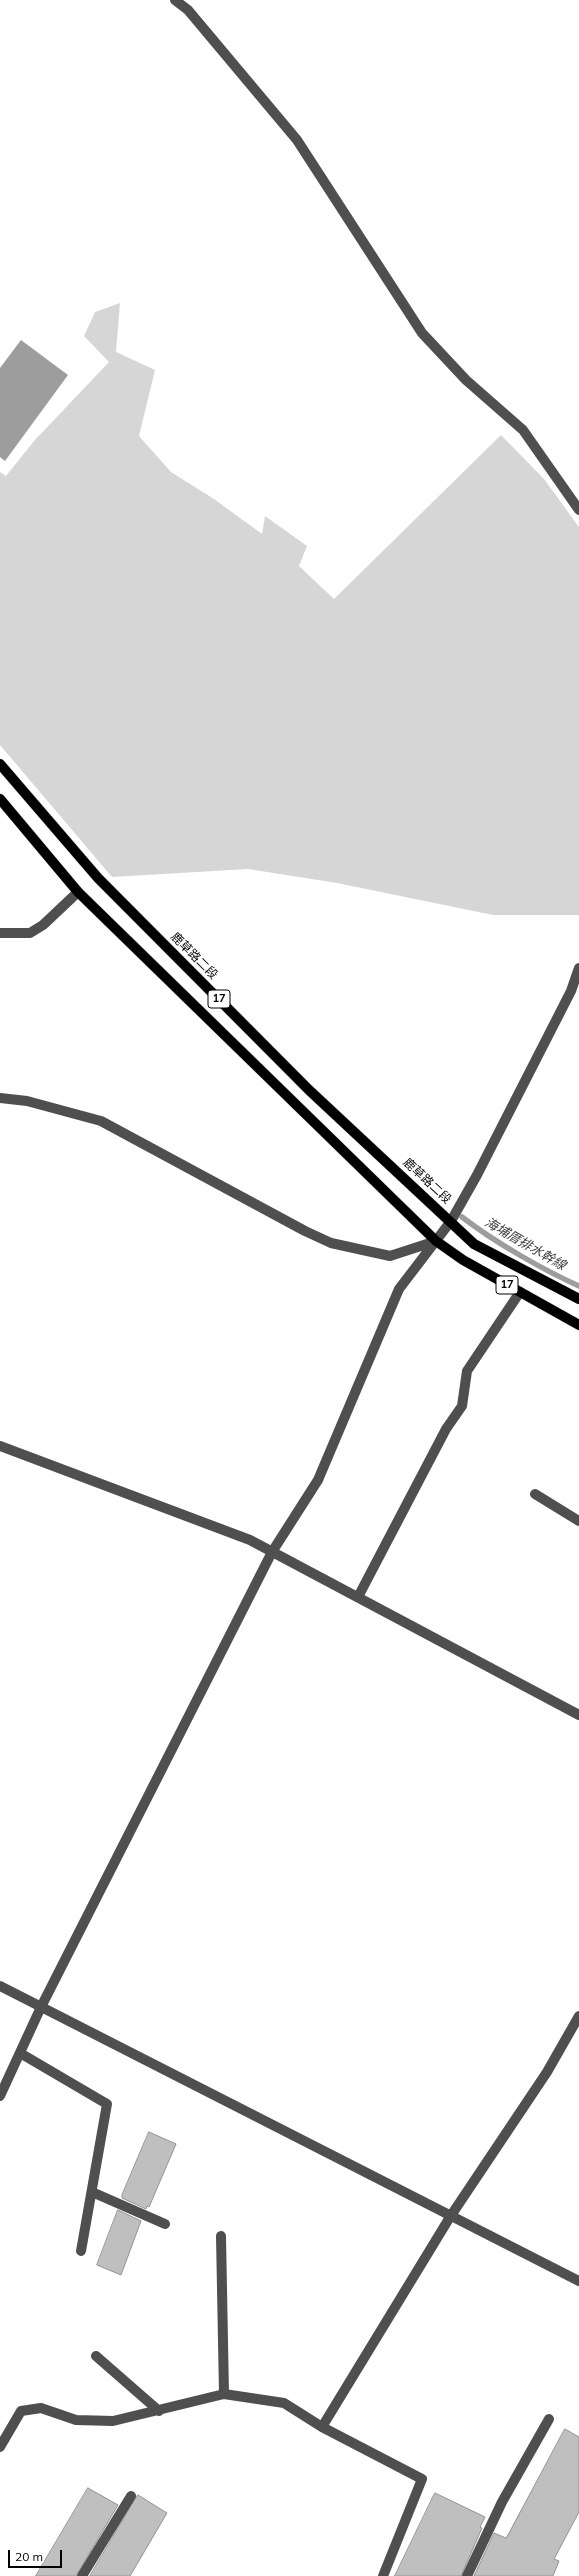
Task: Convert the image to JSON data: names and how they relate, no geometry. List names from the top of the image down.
{
  "streets": {
    "main road": ["鹿草路二段", "17"]
  },
  "crossings": [
    ["鹿草路二段", "17"]
  ],
  "water": ["海埔厝排水幹線"],
  "scale_bar": "20 m"
}
